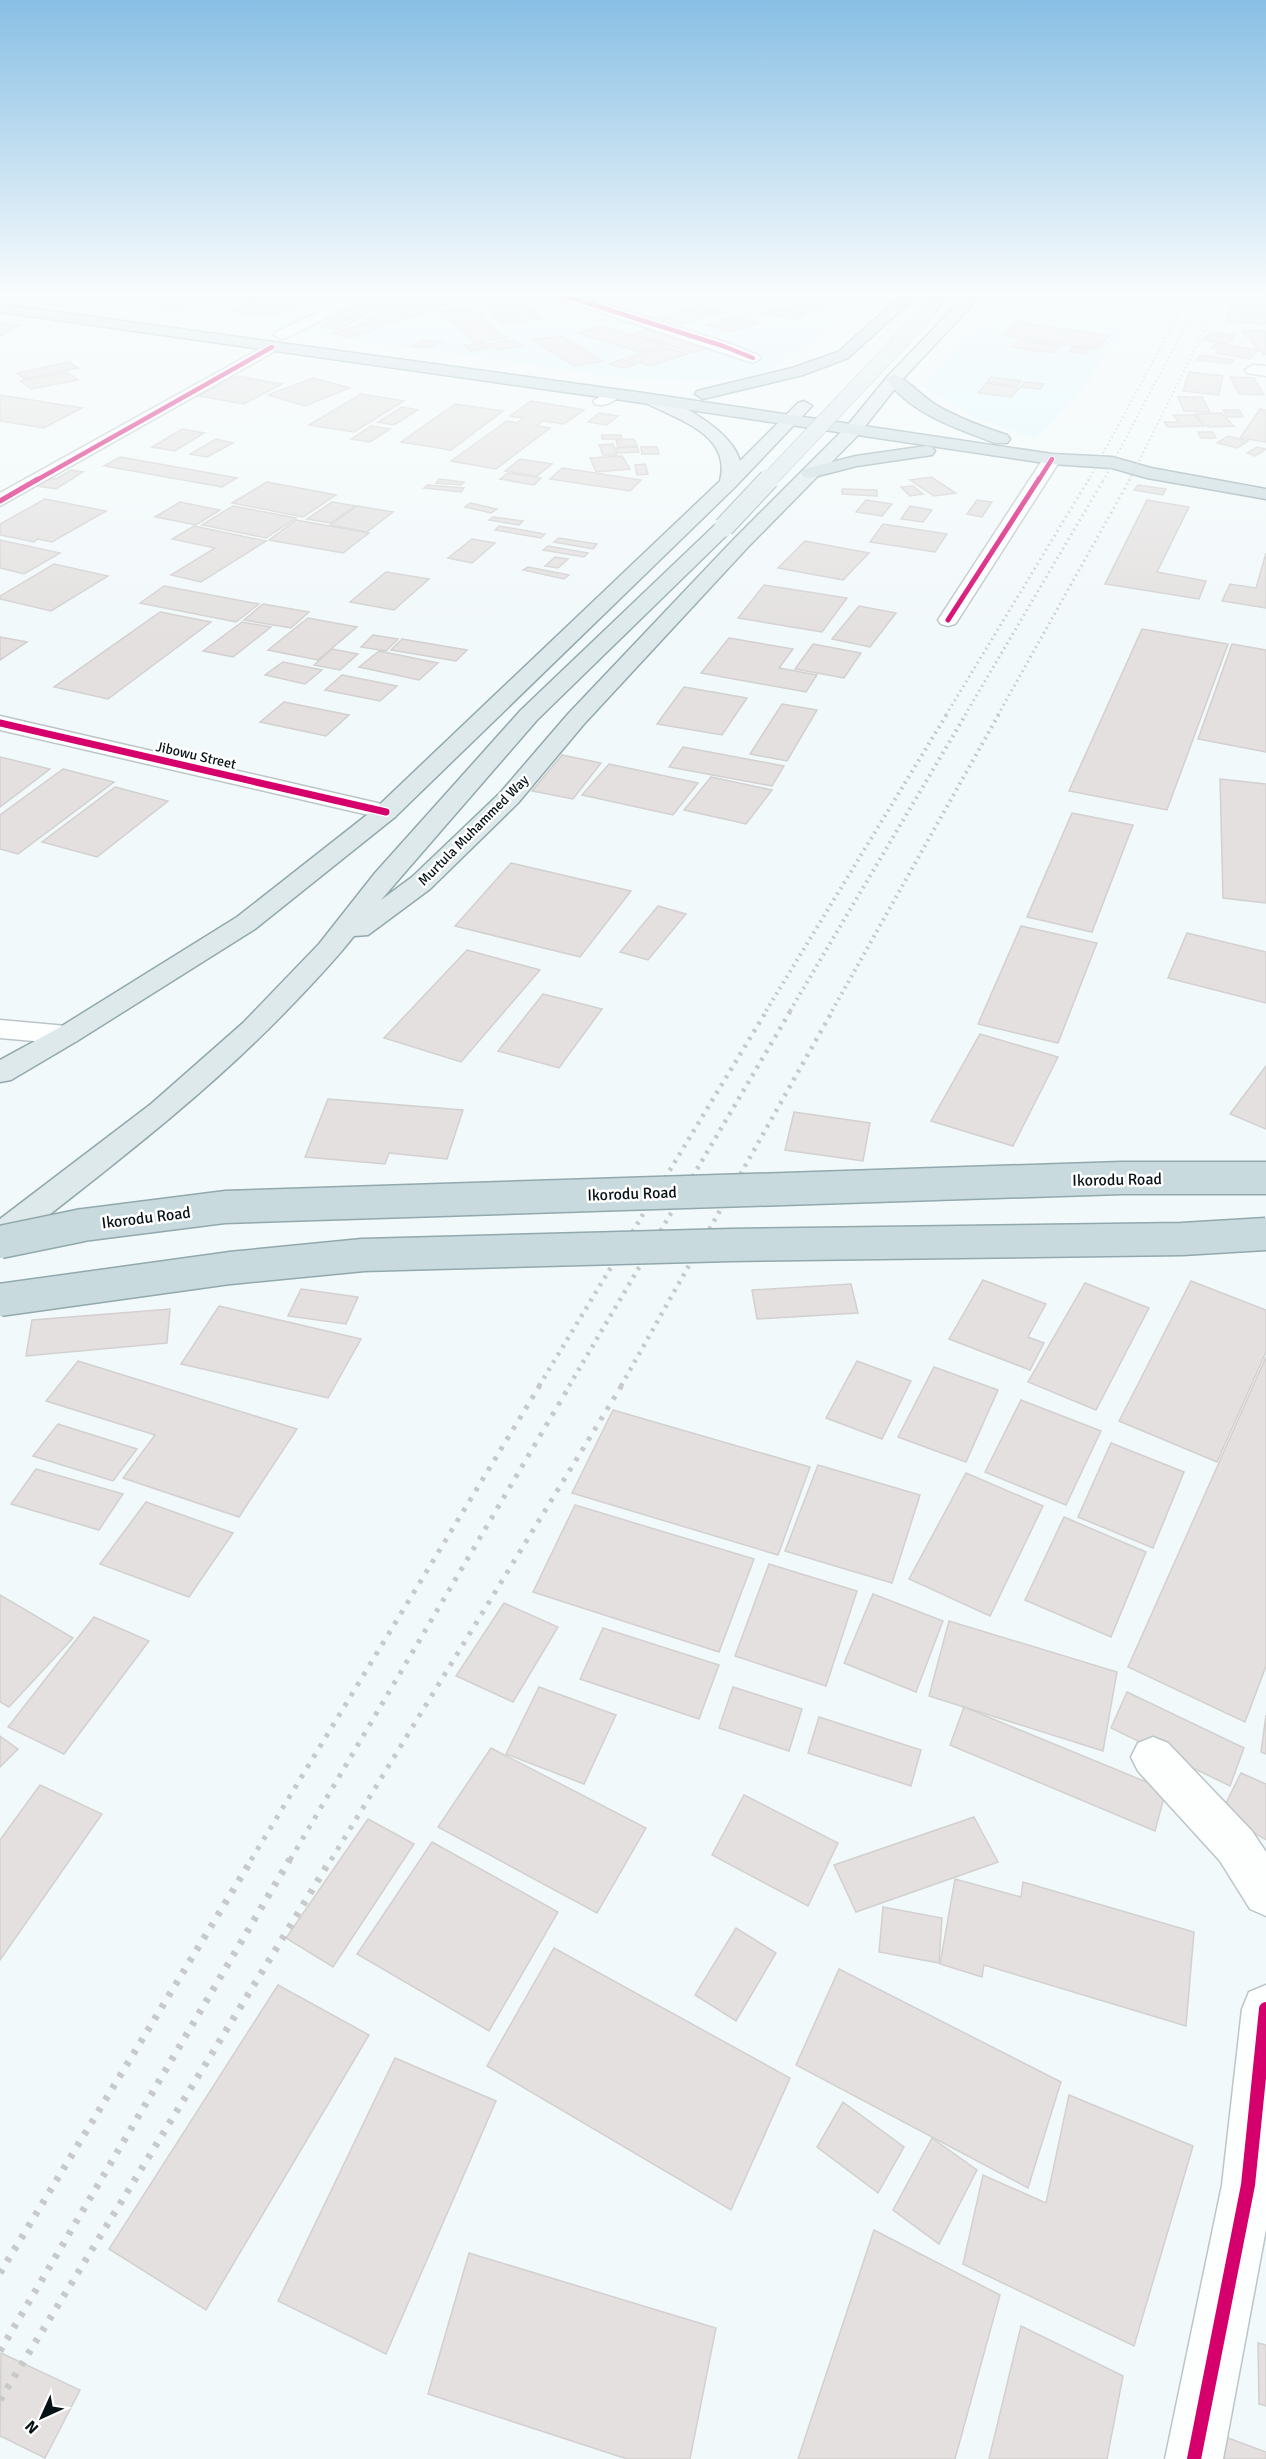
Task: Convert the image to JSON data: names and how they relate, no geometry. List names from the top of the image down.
{
  "streets": {
    "highway": ["Ikorodu Road"],
    "main road": ["Murtula Muhammed Way"],
    "street": ["Jibowu Street"]
  },
  "north": "bottom left"
}
